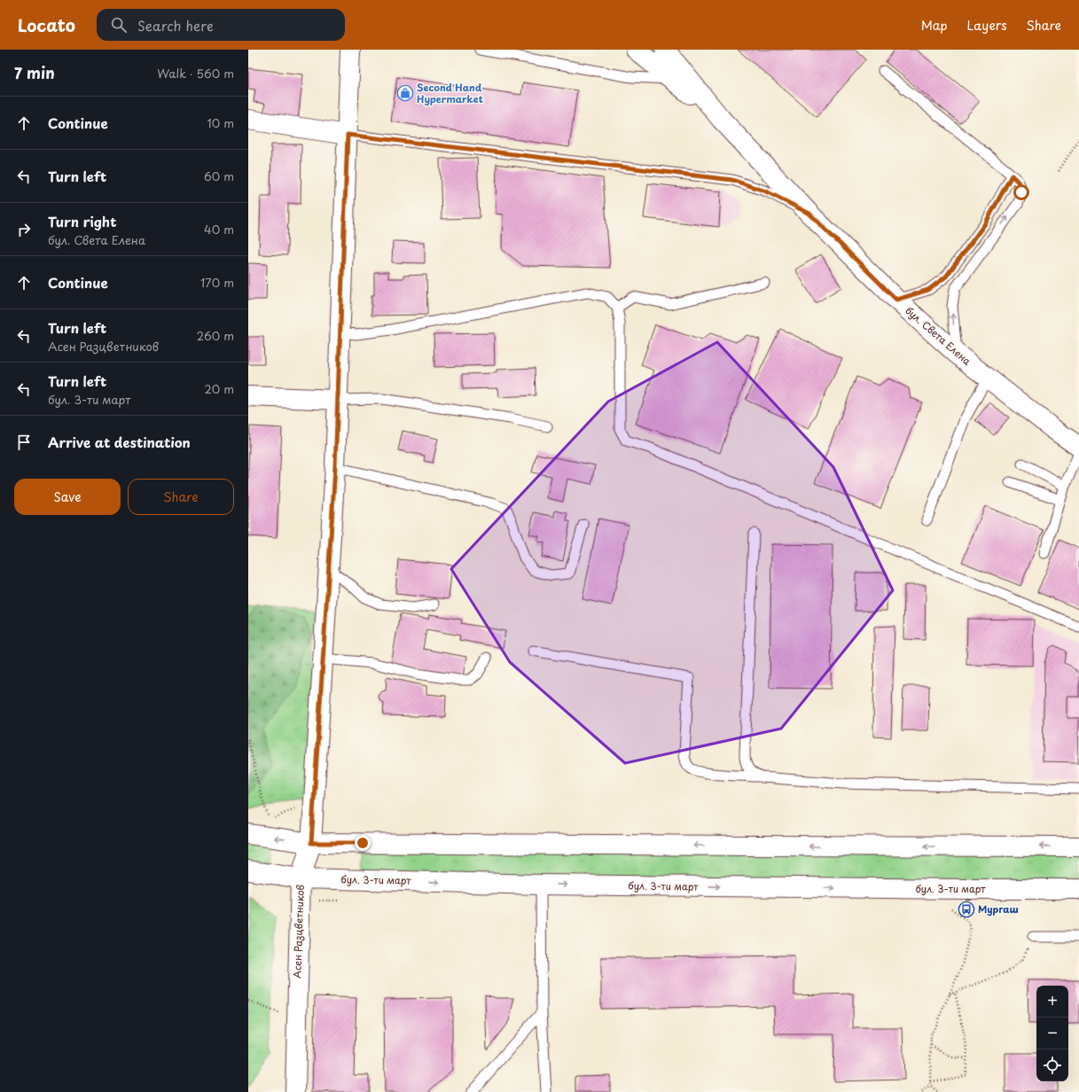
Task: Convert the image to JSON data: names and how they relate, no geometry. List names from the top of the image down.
{
  "streets": {
    "street": ["бул. Света Елена", "бул. 3-ти март", "Асен Разцветников"]
  },
  "crossings": [
    ["бул. 3-ти март", "Асен Разцветников"]
  ],
  "places": {
    "shop": ["Second Hand Hypermarket"],
    "bus stop": ["Мургаш"]
  },
  "page": {
    "header": "Locato",
    "search": "Search here",
    "nav": ["Map", "Layers", "Share"],
    "heading": ["7 min", "Walk · 560 m"],
    "list": [
      ["Continue", "10 m"],
      ["Turn left", "60 m"],
      ["Turn right", "бул. Света Елена", "40 m"],
      ["Continue", "170 m"],
      ["Turn left", "Асен Разцветников", "260 m"],
      ["Turn left", "бул. 3-ти март", "20 m"],
      "Arrive at destination"
    ],
    "buttons": ["Save", "Share"],
    "map_buttons": ["+", "−"]
  }
}
